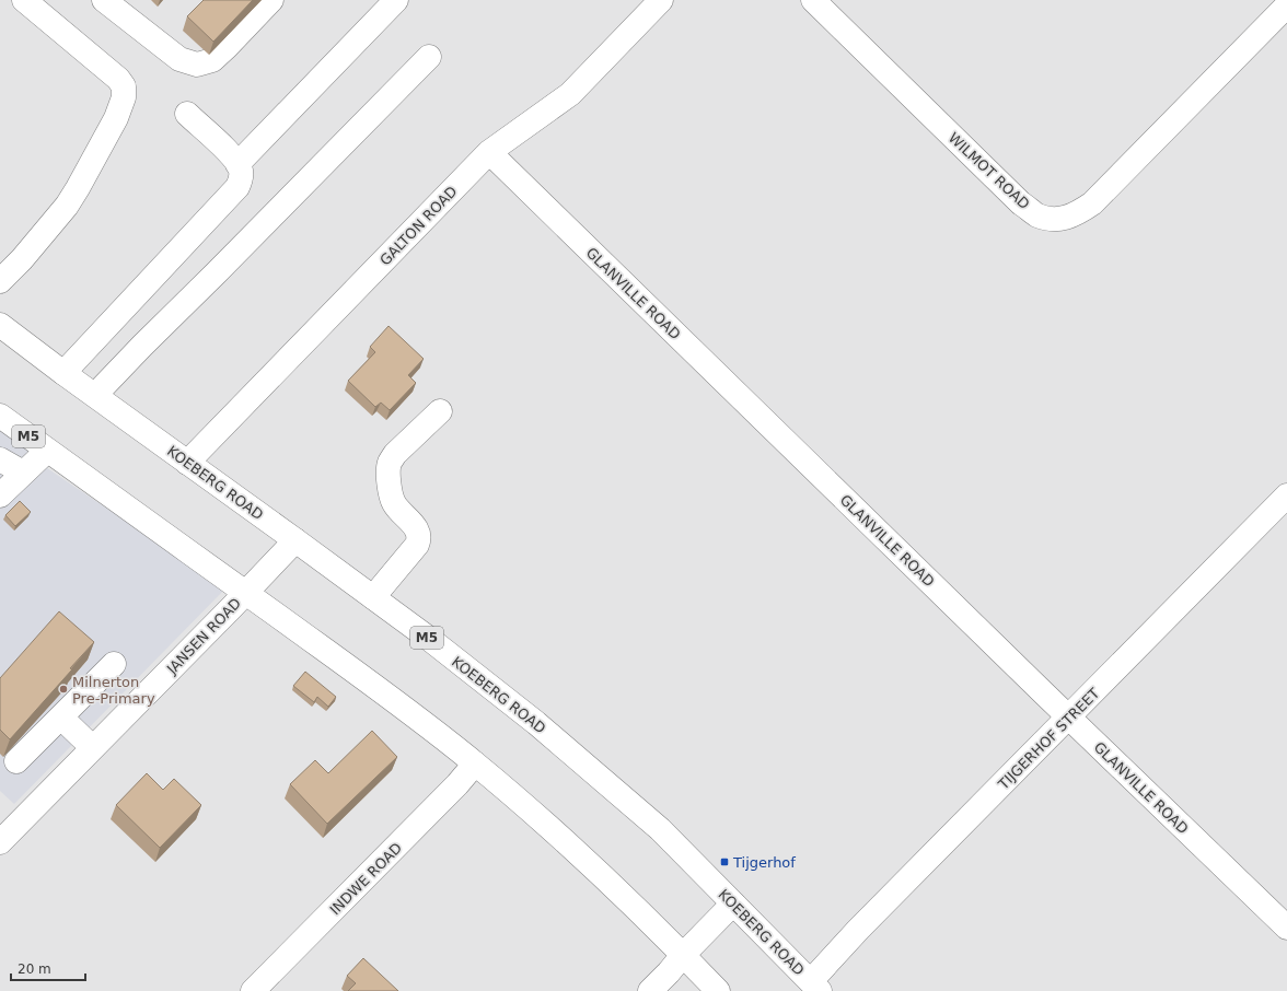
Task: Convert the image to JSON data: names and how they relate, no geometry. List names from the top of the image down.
{
  "streets": {
    "street": [
      "WILMOT ROAD",
      "GALTON ROAD",
      "GLANVILLE ROAD",
      "M5",
      "KOEBERG ROAD",
      "JANSEN ROAD",
      "TIJGERHOF STREET",
      "INDWE ROAD"
    ]
  },
  "crossings": [
    ["GALTON ROAD", "GLANVILLE ROAD"],
    ["GALTON ROAD", "KOEBERG ROAD"],
    ["GLANVILLE ROAD", "TIJGERHOF STREET"],
    ["M5", "JANSEN ROAD"],
    ["M5", "INDWE ROAD"],
    ["KOEBERG ROAD", "JANSEN ROAD"],
    ["KOEBERG ROAD", "TIJGERHOF STREET"]
  ],
  "places": {
    "other": ["Milnerton Pre-Primary"],
    "transit": ["Tijgerhof"]
  },
  "scale_bar": "20 m"
}
